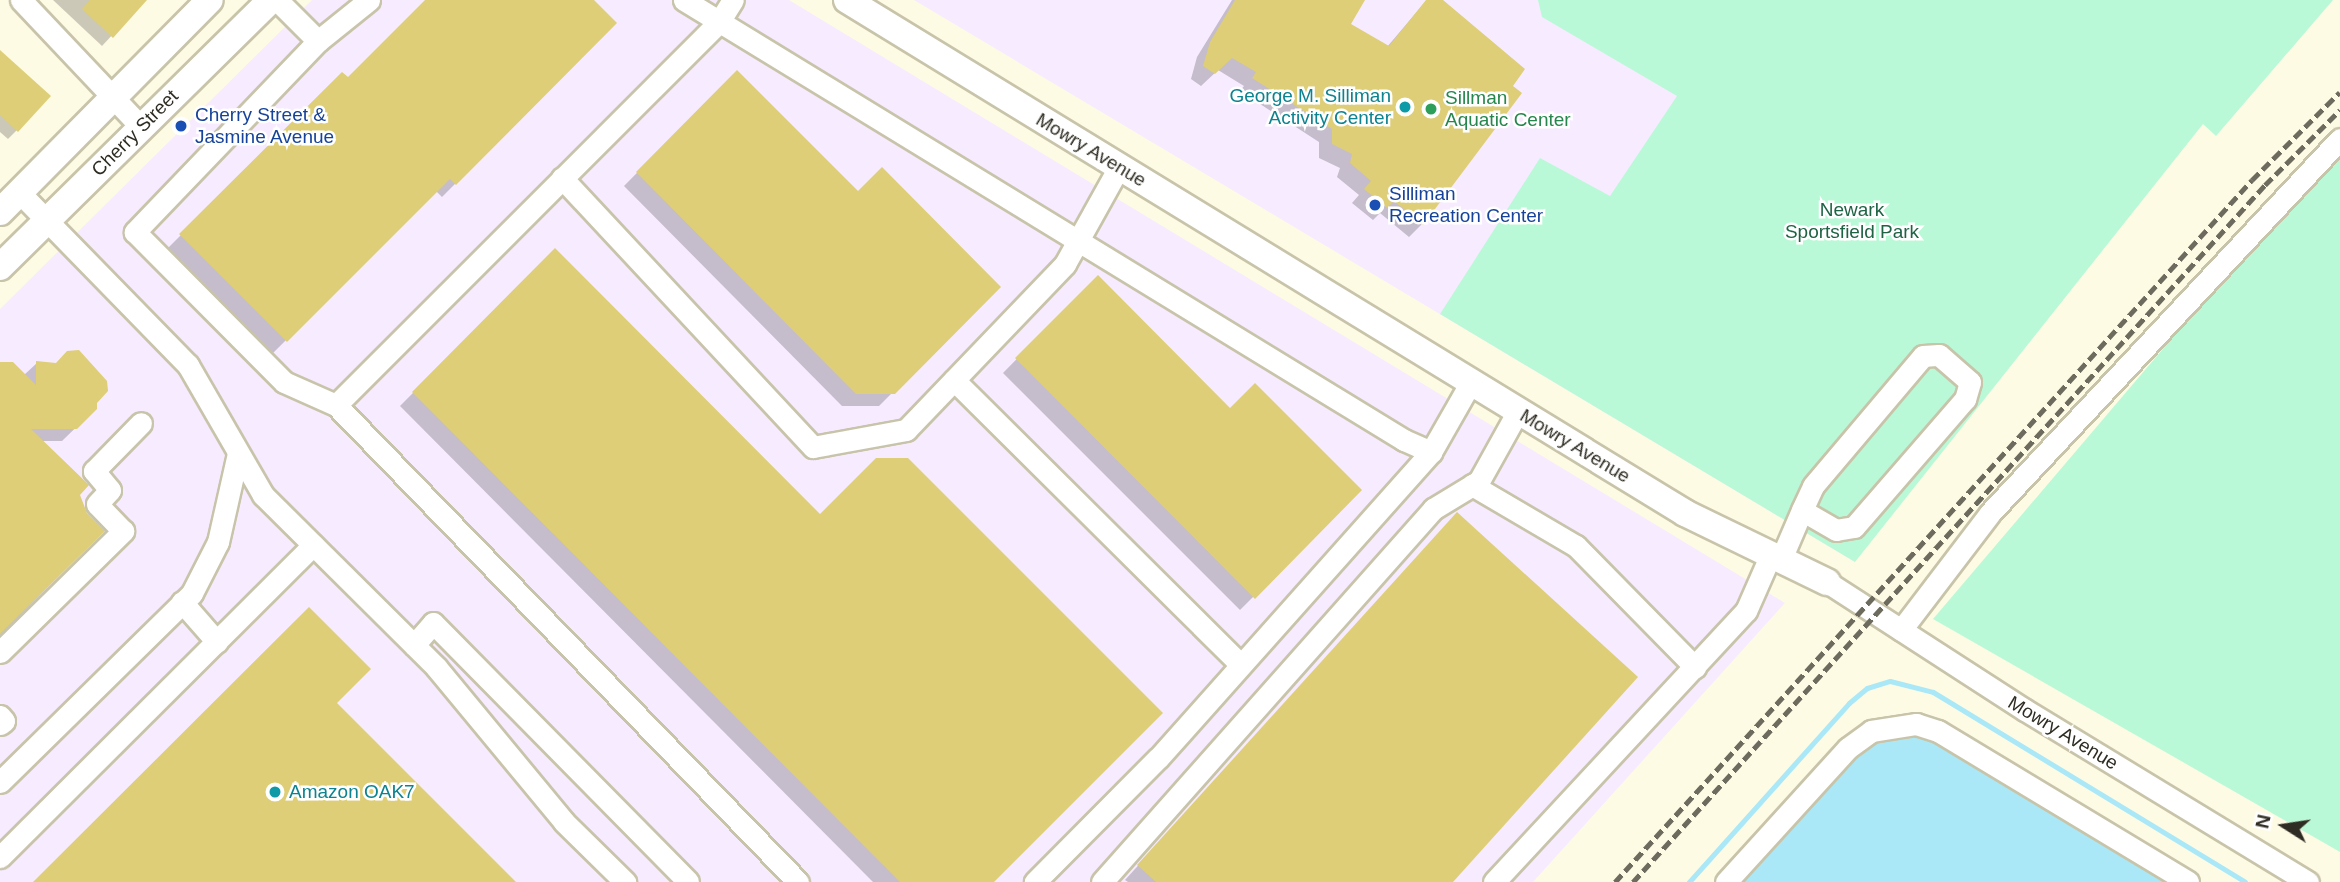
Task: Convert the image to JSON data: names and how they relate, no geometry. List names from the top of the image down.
{
  "streets": {
    "main road": ["Cherry Street", "Mowry Avenue"]
  },
  "parks": ["Newark Sportsfield Park"],
  "places": [
    "George M. Silliman Activity Center",
    "Sillman Aquatic Center",
    "Cherry Street & Jasmine Avenue",
    "Silliman Recreation Center",
    "Amazon OAK7"
  ],
  "north": "left"
}
